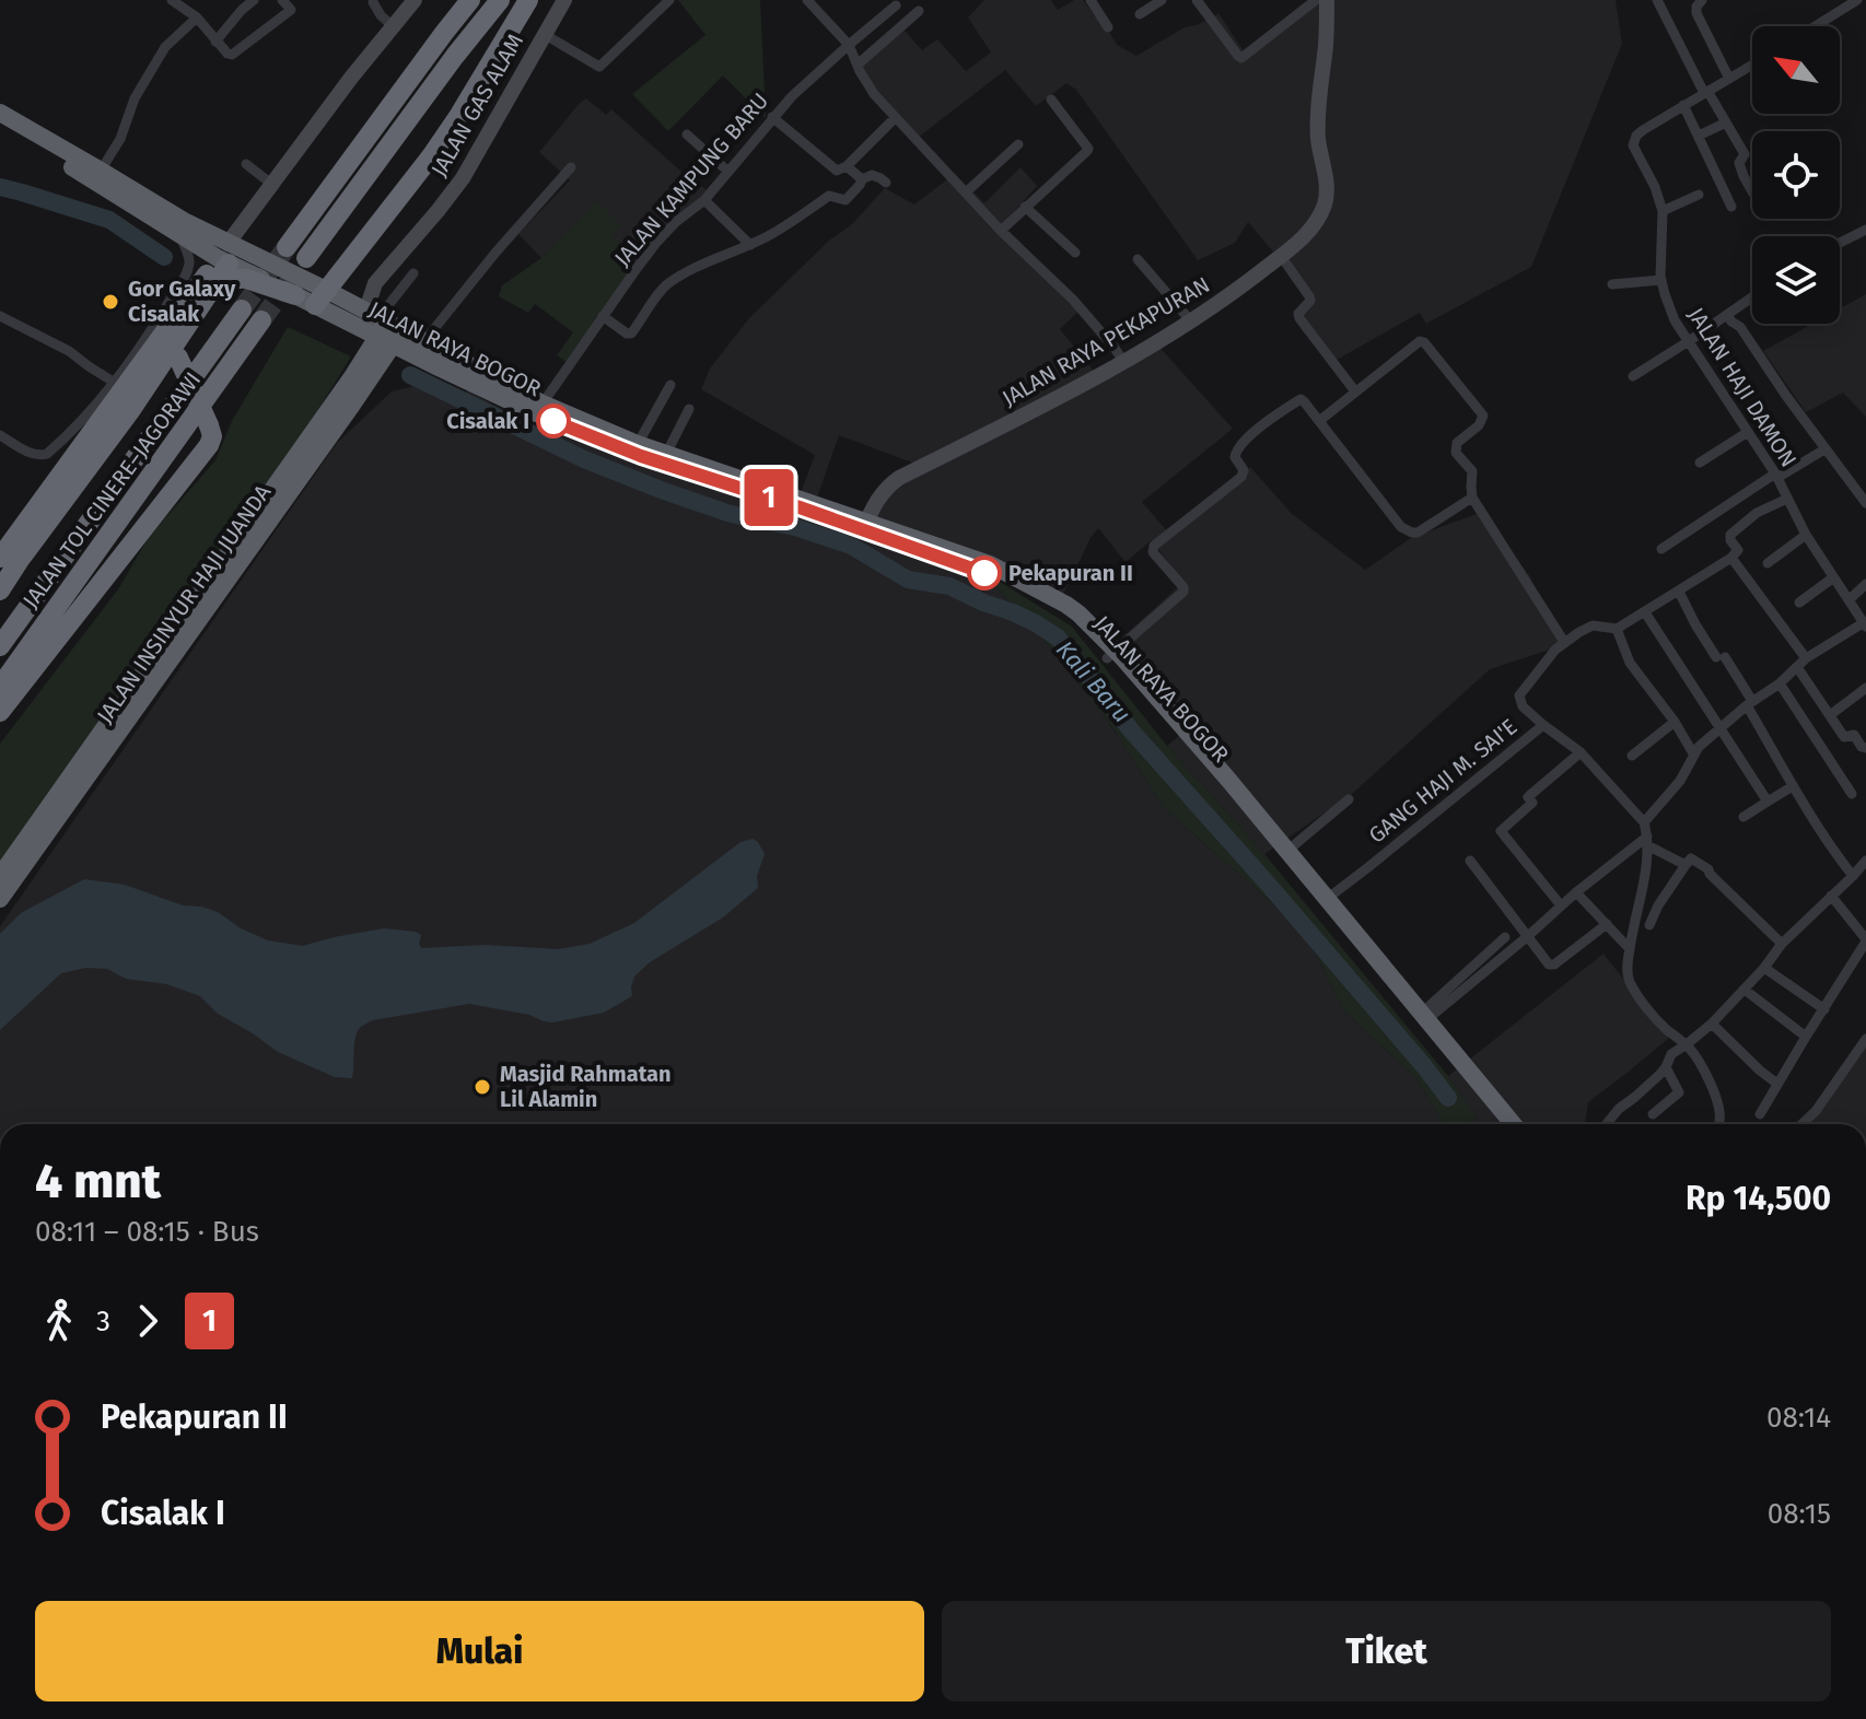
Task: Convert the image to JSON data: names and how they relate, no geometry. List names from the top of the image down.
{
  "streets": {
    "highway": ["JALAN RAYA BOGOR", "JALAN TOL CINERE–JAGORAWI", "JALAN INSINYUR HAJI JUANDA"],
    "main road": ["JALAN GAS ALAM", "JALAN RAYA PEKAPURAN"],
    "street": ["JALAN KAMPUNG BARU", "JALAN HAJI DAMON", "GANG HAJI M. SAI'E"]
  },
  "crossings": [
    ["JALAN GAS ALAM", "JALAN RAYA BOGOR"],
    ["JALAN GAS ALAM", "JALAN INSINYUR HAJI JUANDA"],
    ["JALAN KAMPUNG BARU", "JALAN RAYA BOGOR"],
    ["JALAN RAYA PEKAPURAN", "JALAN RAYA BOGOR"],
    ["JALAN RAYA BOGOR", "JALAN INSINYUR HAJI JUANDA"],
    ["JALAN RAYA BOGOR", "GANG HAJI M. SAI'E"]
  ],
  "water": ["Kali Baru"],
  "places": [
    "Gor Galaxy Cisalak",
    "Cisalak I",
    "Pekapuran II",
    "Masjid Rahmatan Lil Alamin"
  ],
  "lines": ["bus line 1"],
  "north": "top left",
  "page": {
    "on_map": "1",
    "heading": ["4 mnt", "08:11 – 08:15 · Bus", "Rp 14,500"],
    "legs": ["3", "1"],
    "list": [
      {
        "name": "Pekapuran II",
        "value": "08:14"
      },
      {
        "name": "Cisalak I",
        "value": "08:15"
      }
    ],
    "buttons": ["Mulai", "Tiket"]
  }
}
